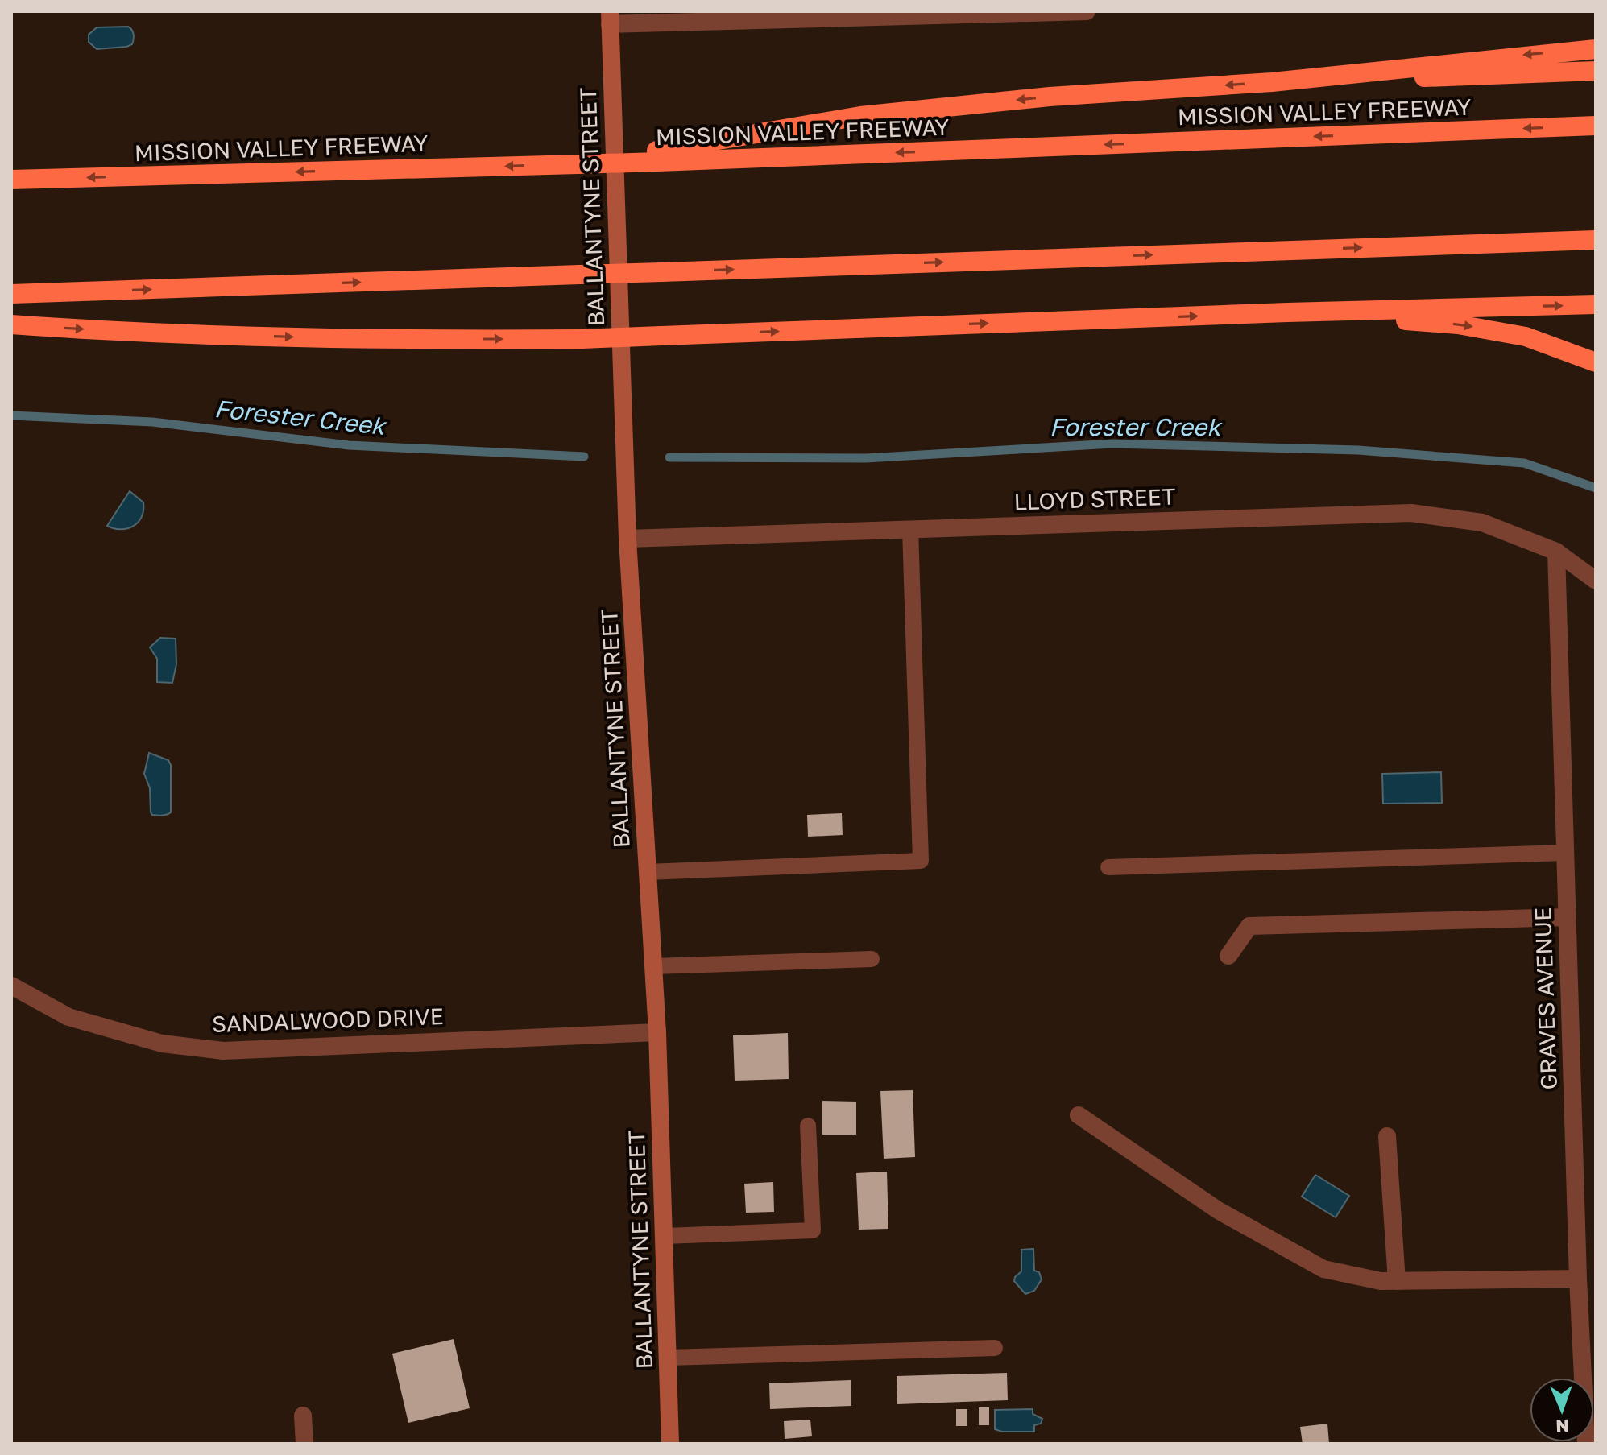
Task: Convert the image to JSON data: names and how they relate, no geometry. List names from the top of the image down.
{
  "streets": {
    "highway": ["MISSION VALLEY FREEWAY"],
    "main road": ["BALLANTYNE STREET"],
    "street": ["LLOYD STREET", "GRAVES AVENUE", "SANDALWOOD DRIVE"]
  },
  "crossings": [
    ["BALLANTYNE STREET", "LLOYD STREET"],
    ["BALLANTYNE STREET", "SANDALWOOD DRIVE"],
    ["LLOYD STREET", "GRAVES AVENUE"]
  ],
  "water": ["Forester Creek"],
  "north": "bottom"
}
